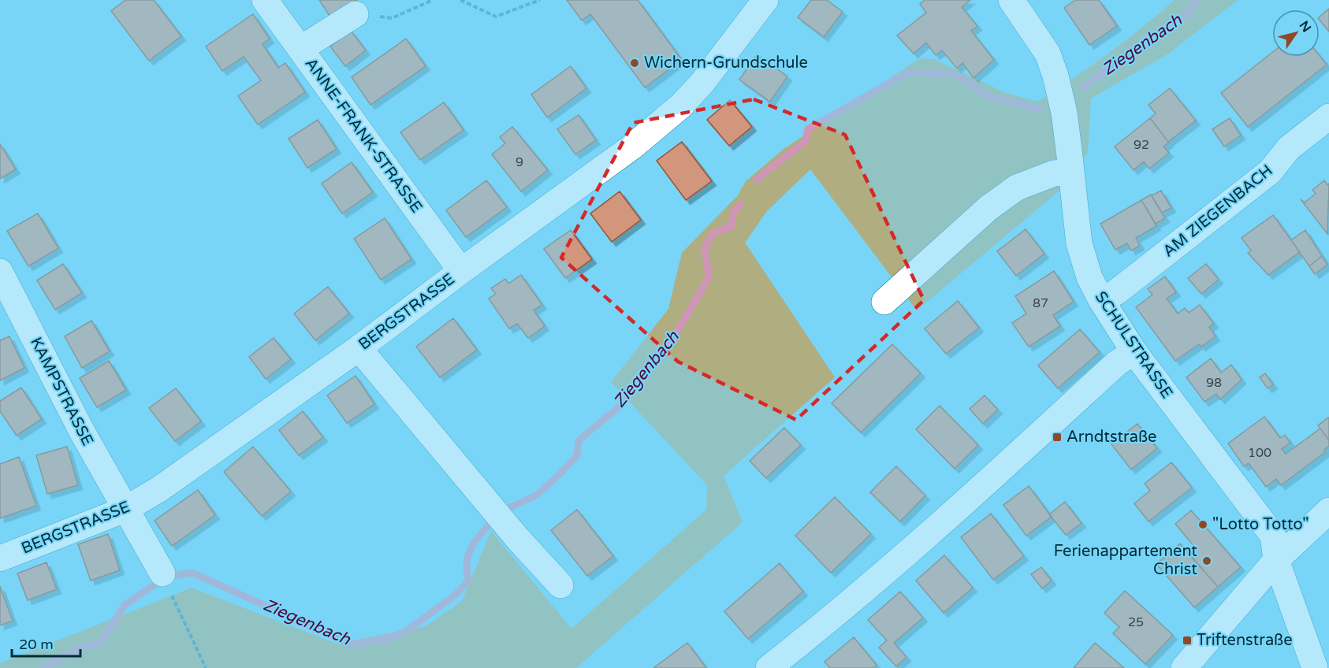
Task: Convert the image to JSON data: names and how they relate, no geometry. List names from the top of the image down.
{
  "streets": {
    "street": [
      "ANNE-FRANK-STRASSE",
      "AM ZIEGENBACH",
      "BERGSTRASSE",
      "SCHULSTRASSE",
      "KAMPSTRASSE"
    ]
  },
  "crossings": [
    ["ANNE-FRANK-STRASSE", "BERGSTRASSE"],
    ["AM ZIEGENBACH", "SCHULSTRASSE"],
    ["BERGSTRASSE", "KAMPSTRASSE"]
  ],
  "water": ["Ziegenbach"],
  "places": {
    "other": ["Wichern-Grundschule", "\"Lotto Totto\"", "Ferienappartement Christ"],
    "transit": ["Arndtstraße", "Triftenstraße"]
  },
  "house_numbers": [
    "92",
    "9",
    "87",
    "98",
    "100",
    "25"
  ],
  "scale_bar": "20 m",
  "north": "top right"
}
